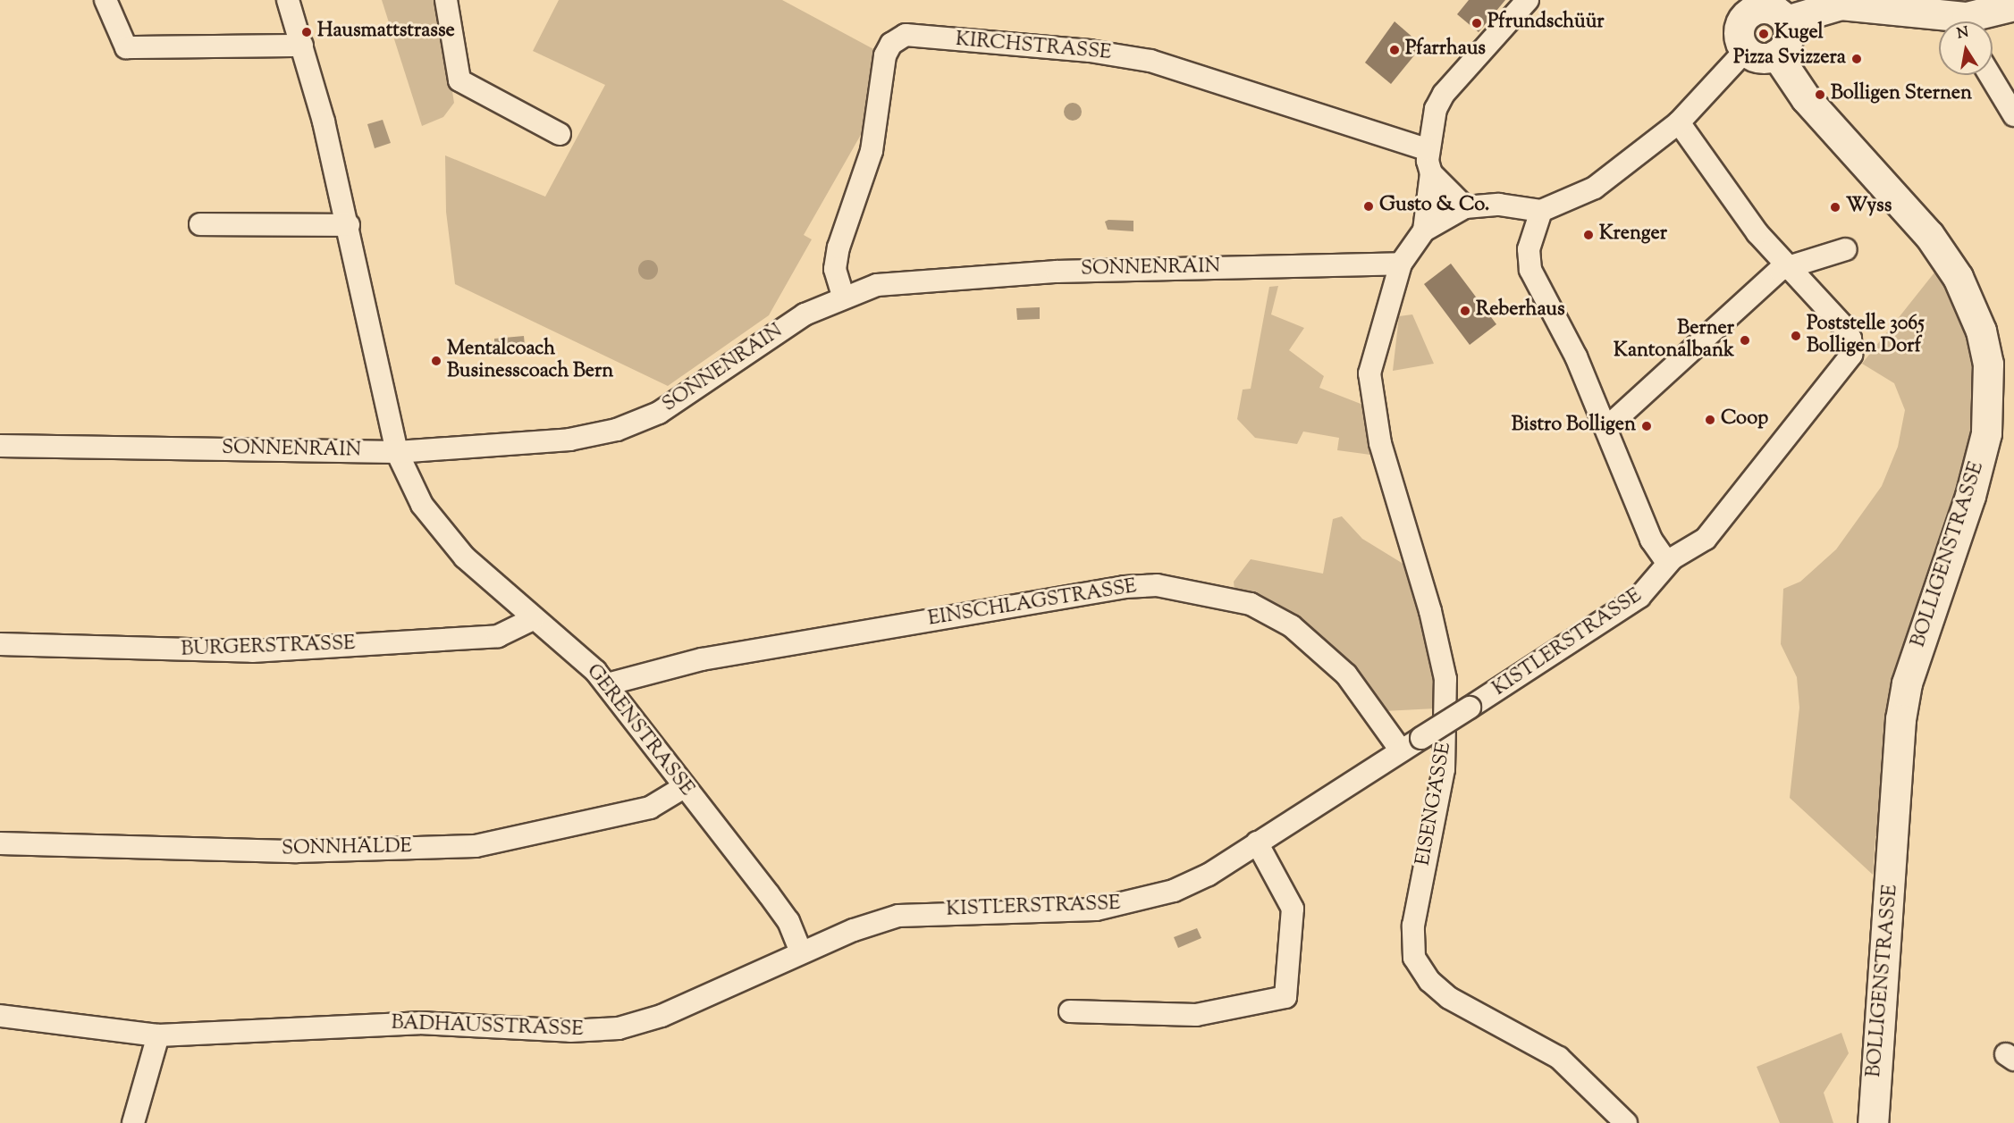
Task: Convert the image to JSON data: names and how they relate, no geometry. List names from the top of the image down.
{
  "streets": {
    "main road": ["BOLLIGENSTRASSE"],
    "street": [
      "KIRCHSTRASSE",
      "SONNENRAIN",
      "EINSCHLAGSTRASSE",
      "KISTLERSTRASSE",
      "BURGERSTRASSE",
      "GERENSTRASSE",
      "EISENGASSE",
      "SONNHALDE",
      "BADHAUSSTRASSE"
    ]
  },
  "crossings": [
    ["KIRCHSTRASSE", "SONNENRAIN"],
    ["SONNENRAIN", "GERENSTRASSE"],
    ["SONNENRAIN", "EISENGASSE"],
    ["EINSCHLAGSTRASSE", "KISTLERSTRASSE"],
    ["EINSCHLAGSTRASSE", "GERENSTRASSE"],
    ["KISTLERSTRASSE", "GERENSTRASSE"],
    ["KISTLERSTRASSE", "BADHAUSSTRASSE"],
    ["BURGERSTRASSE", "GERENSTRASSE"],
    ["GERENSTRASSE", "SONNHALDE"],
    ["GERENSTRASSE", "BADHAUSSTRASSE"]
  ],
  "places": [
    "Pfrundschüür",
    "Hausmattstrasse",
    "Kugel",
    "Pfarrhaus",
    "Pizza Svizzera",
    "Bolligen Sternen",
    "Gusto & Co.",
    "Wyss",
    "Krenger",
    "Reberhaus",
    "Poststelle 3065 Bolligen Dorf",
    "Berner Kantonalbank",
    "Mentalcoach Businesscoach Bern",
    "Coop",
    "Bistro Bolligen"
  ],
  "north": "top"
}
